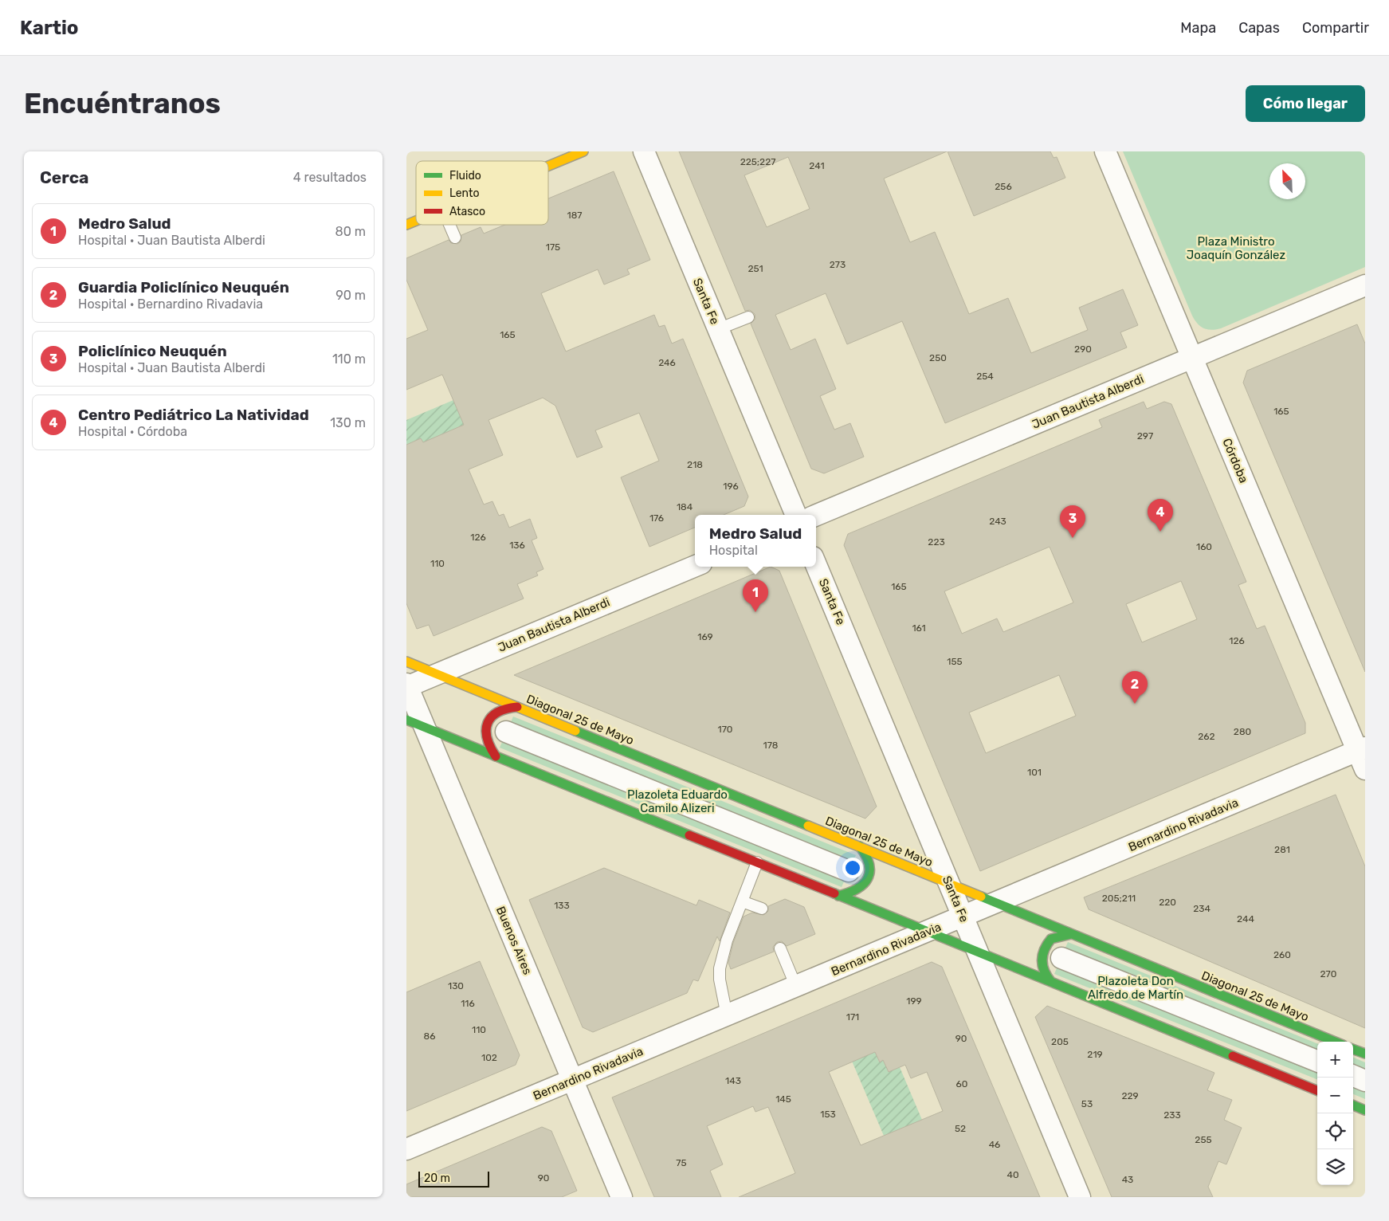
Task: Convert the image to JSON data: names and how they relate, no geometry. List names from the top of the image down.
{
  "streets": {
    "main road": ["Diagonal 25 de Mayo"],
    "street": [
      "Santa Fe",
      "Juan Bautista Alberdi",
      "Córdoba",
      "Bernardino Rivadavia",
      "Buenos Aires"
    ]
  },
  "crossings": [
    ["Santa Fe", "Diagonal 25 de Mayo"],
    ["Santa Fe", "Bernardino Rivadavia"],
    ["Juan Bautista Alberdi", "Córdoba"],
    ["Juan Bautista Alberdi", "Diagonal 25 de Mayo"],
    ["Juan Bautista Alberdi", "Buenos Aires"],
    ["Córdoba", "Bernardino Rivadavia"],
    ["Diagonal 25 de Mayo", "Bernardino Rivadavia"],
    ["Bernardino Rivadavia", "Buenos Aires"]
  ],
  "parks": ["Plaza Ministro Joaquín González", "Plazoleta Eduardo Camilo Alizeri", "Plazoleta Don Alfredo de Martín"],
  "house_numbers": [
    "225;227",
    "241",
    "256",
    "187",
    "175",
    "273",
    "251",
    "165",
    "290",
    "250",
    "246",
    "254",
    "165",
    "297",
    "218",
    "196",
    "184",
    "176",
    "243",
    "126",
    "223",
    "136",
    "160",
    "110",
    "165",
    "161",
    "169",
    "126",
    "155",
    "170",
    "280",
    "262",
    "178",
    "101",
    "281",
    "205;211",
    "220",
    "133",
    "234",
    "244",
    "260",
    "270",
    "130",
    "199",
    "116",
    "171",
    "110",
    "86",
    "90",
    "205",
    "219",
    "102",
    "143",
    "60",
    "229",
    "145",
    "53",
    "153",
    "233",
    "52",
    "255",
    "46",
    "75",
    "40",
    "90",
    "43"
  ],
  "legend": ["Fluido", "Lento", "Atasco"],
  "scale_bar": "20 m",
  "north": "top left",
  "page": {
    "header": "Kartio",
    "nav": ["Mapa", "Capas", "Compartir"],
    "buttons": "Cómo llegar",
    "title": "Encuéntranos",
    "heading": ["Cerca", "4 resultados"],
    "list": [
      {
        "mark": "1",
        "name": "Medro Salud",
        "note": "Hospital · Juan Bautista Alberdi",
        "value": "80 m"
      },
      {
        "mark": "2",
        "name": "Guardia Policlínico Neuquén",
        "note": "Hospital · Bernardino Rivadavia",
        "value": "90 m"
      },
      {
        "mark": "3",
        "name": "Policlínico Neuquén",
        "note": "Hospital · Juan Bautista Alberdi",
        "value": "110 m"
      },
      {
        "mark": "4",
        "name": "Centro Pediátrico La Natividad",
        "note": "Hospital · Córdoba",
        "value": "130 m"
      }
    ],
    "pins": [
      "4",
      "3",
      "1",
      "2"
    ],
    "popup": ["Medro Salud", "Hospital"],
    "map_buttons": ["+", "−"],
    "scale": "20 m"
  }
}
